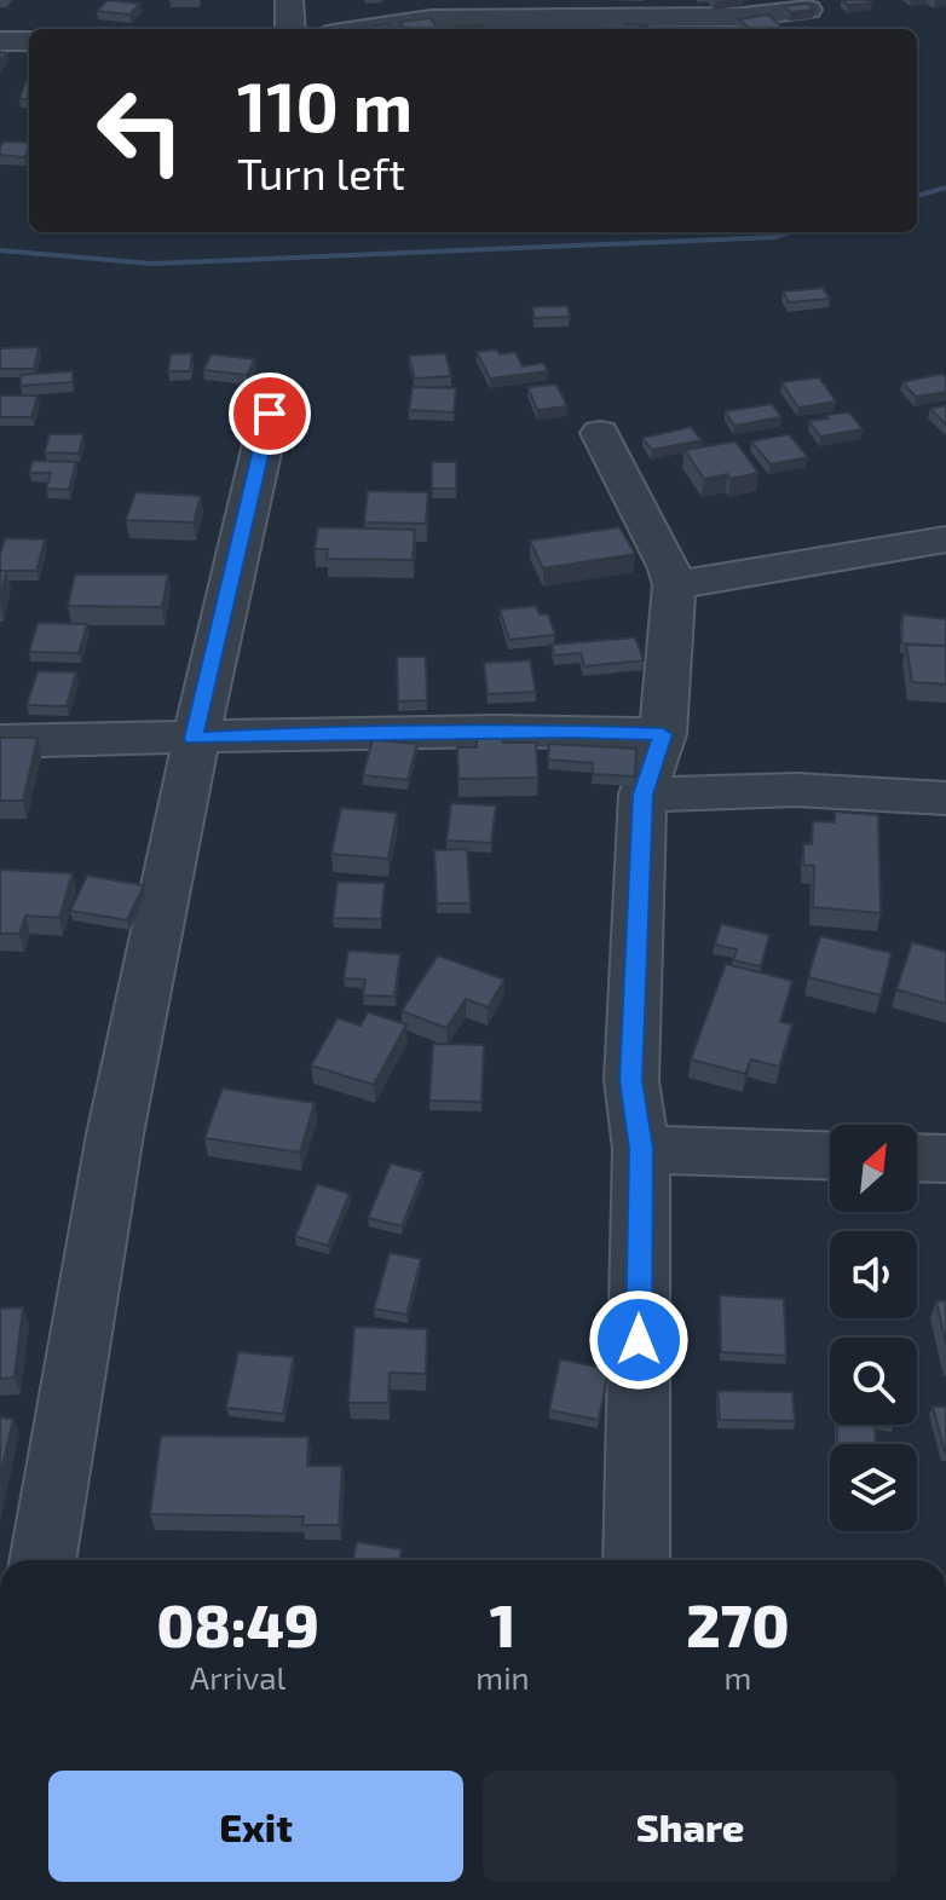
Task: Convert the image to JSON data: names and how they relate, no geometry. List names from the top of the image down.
{
  "north": "top right",
  "page": {
    "turn": ["110 m", "Turn left"],
    "eta": [
      "08:49",
      "Arrival",
      "1",
      "min",
      "270",
      "m"
    ],
    "buttons": ["Exit", "Share"]
  }
}
